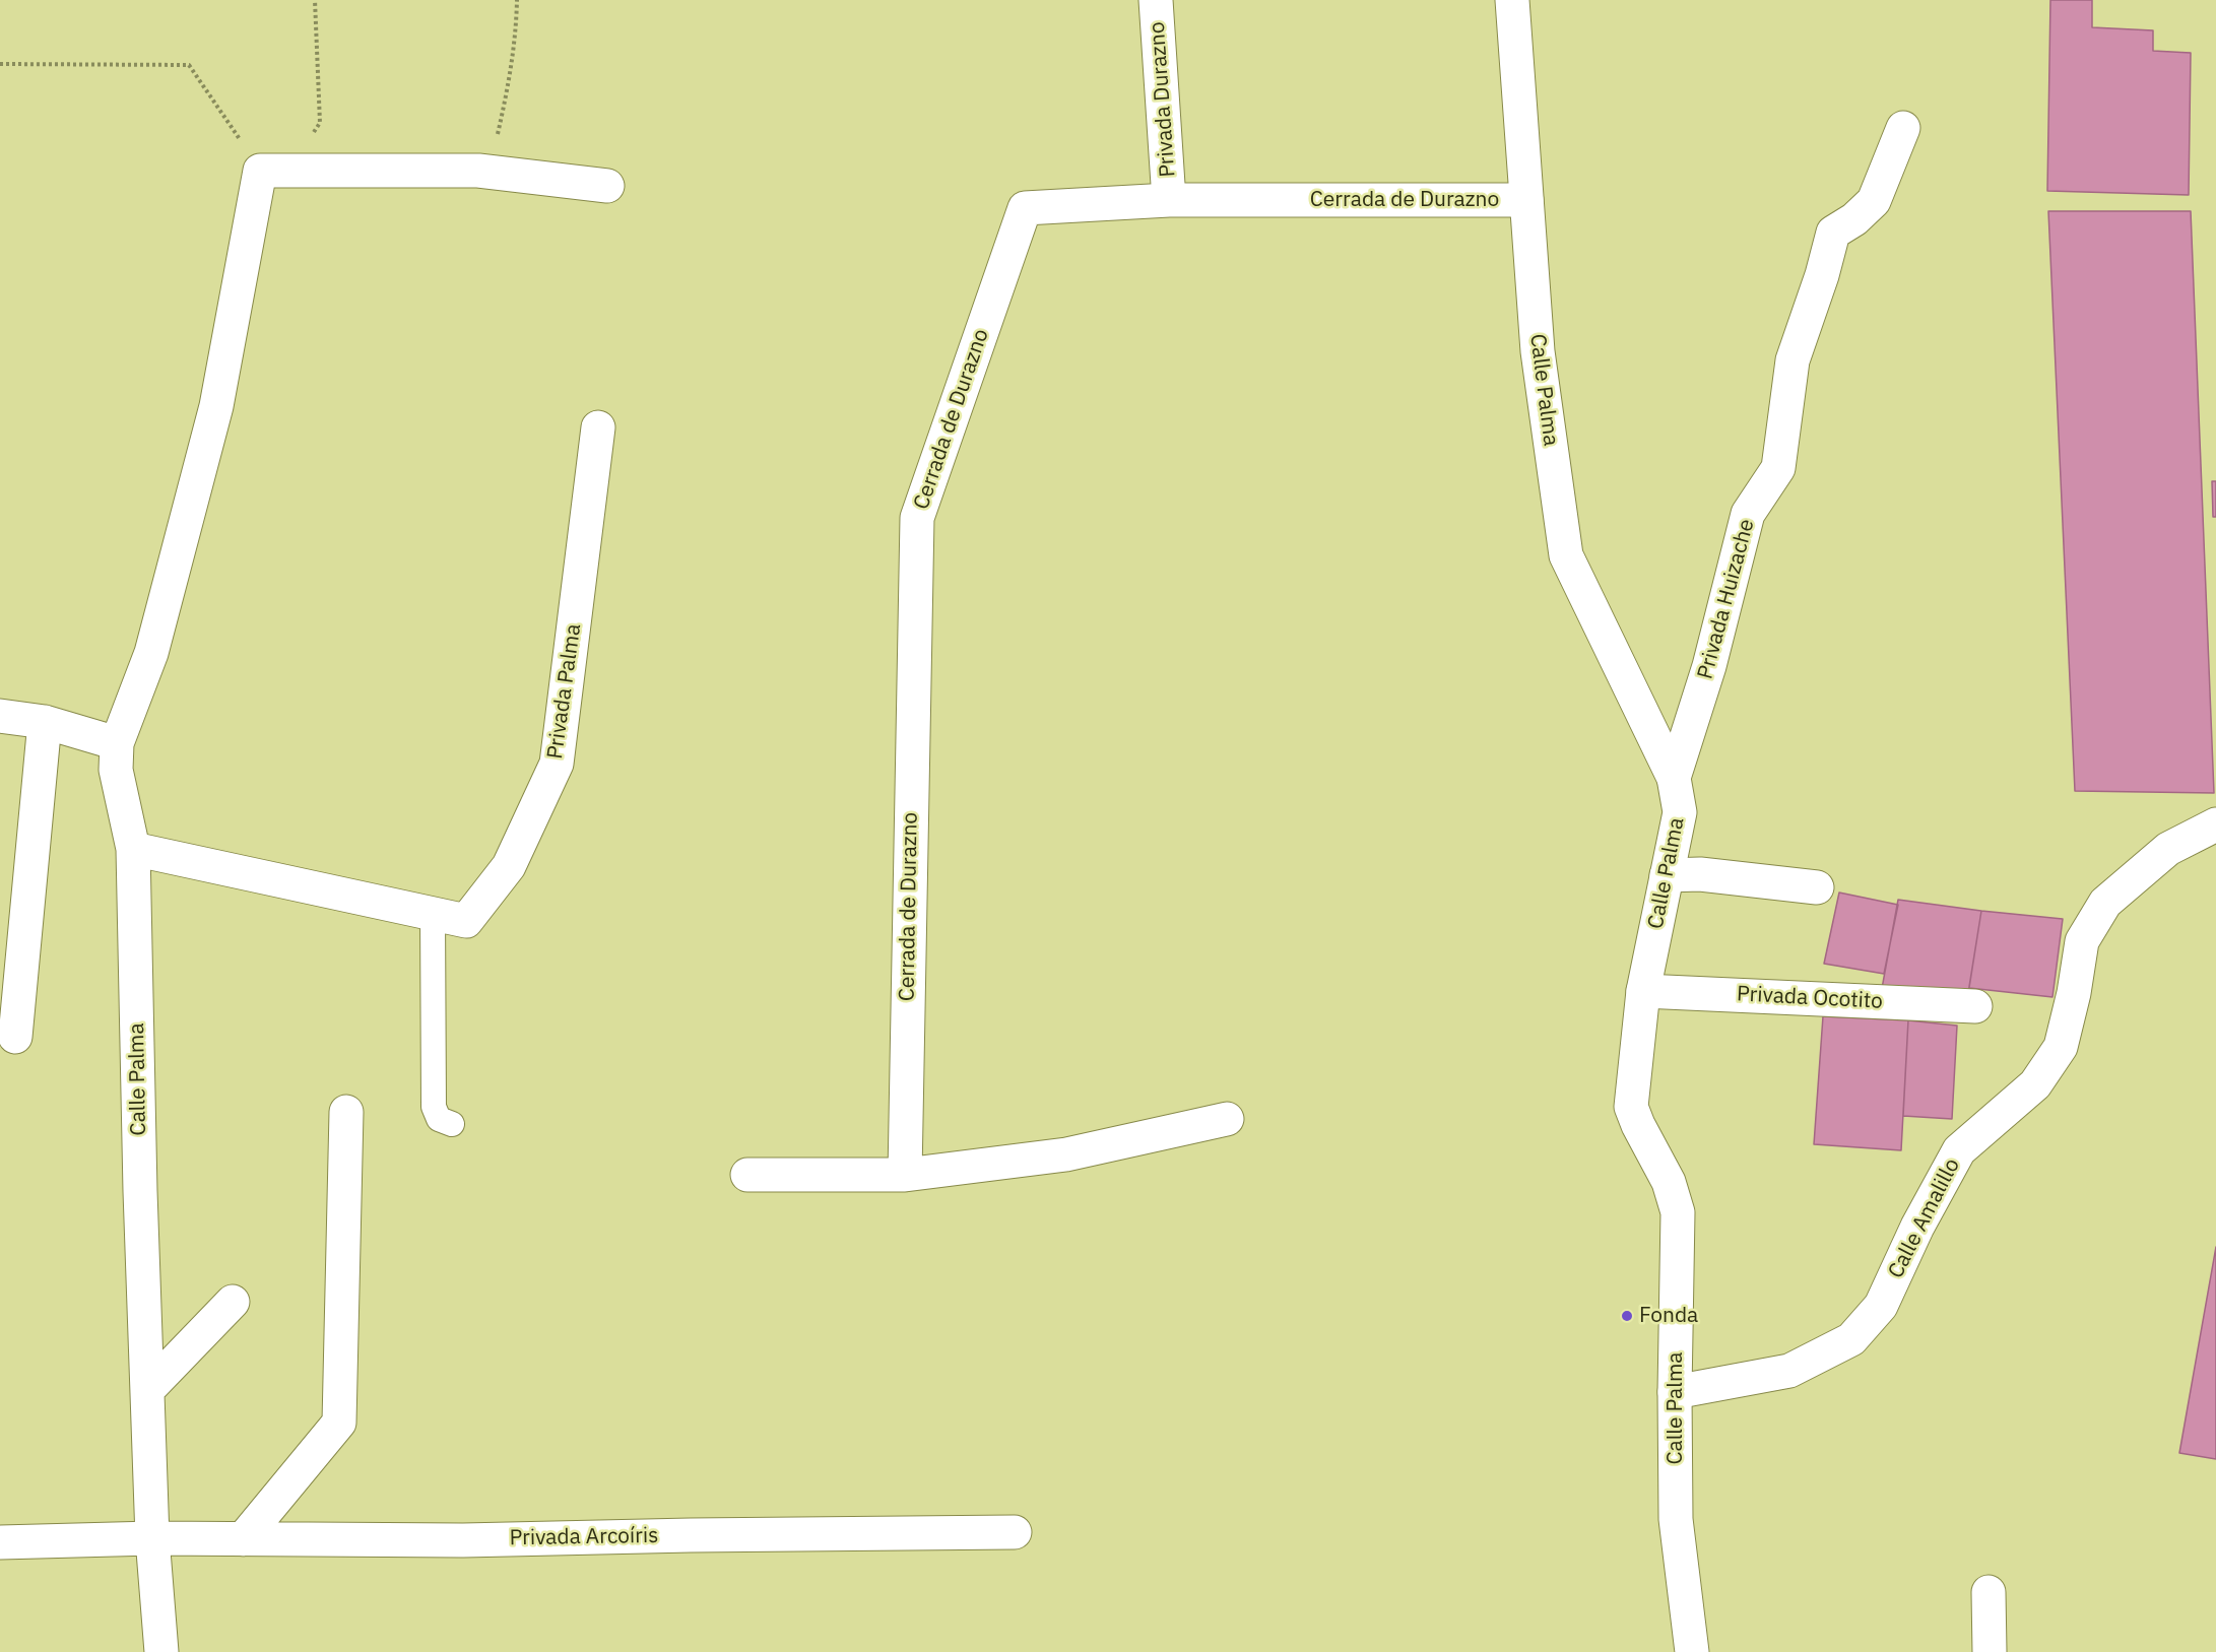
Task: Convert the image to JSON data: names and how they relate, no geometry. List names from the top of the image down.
{
  "streets": {
    "street": [
      "Privada Durazno",
      "Cerrada de Durazno",
      "Calle Palma",
      "Privada Huizache",
      "Privada Palma",
      "Privada Ocotito",
      "Calle Amalillo",
      "Privada Arcoíris"
    ]
  },
  "crossings": [
    ["Privada Durazno", "Cerrada de Durazno"],
    ["Cerrada de Durazno", "Calle Palma"],
    ["Calle Palma", "Privada Huizache"],
    ["Calle Palma", "Privada Palma"],
    ["Calle Palma", "Privada Ocotito"],
    ["Calle Palma", "Calle Amalillo"],
    ["Calle Palma", "Privada Arcoíris"]
  ],
  "places": ["Fonda"]
}
